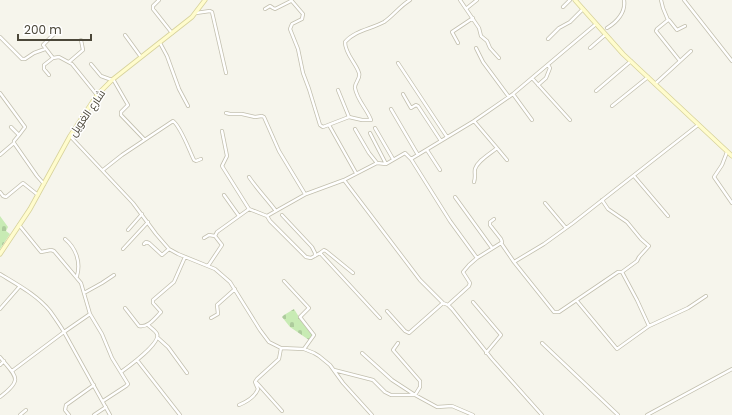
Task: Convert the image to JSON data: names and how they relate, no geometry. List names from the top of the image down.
{
  "streets": {
    "street": ["شارع الغويل"]
  },
  "scale_bar": "200 m"
}
